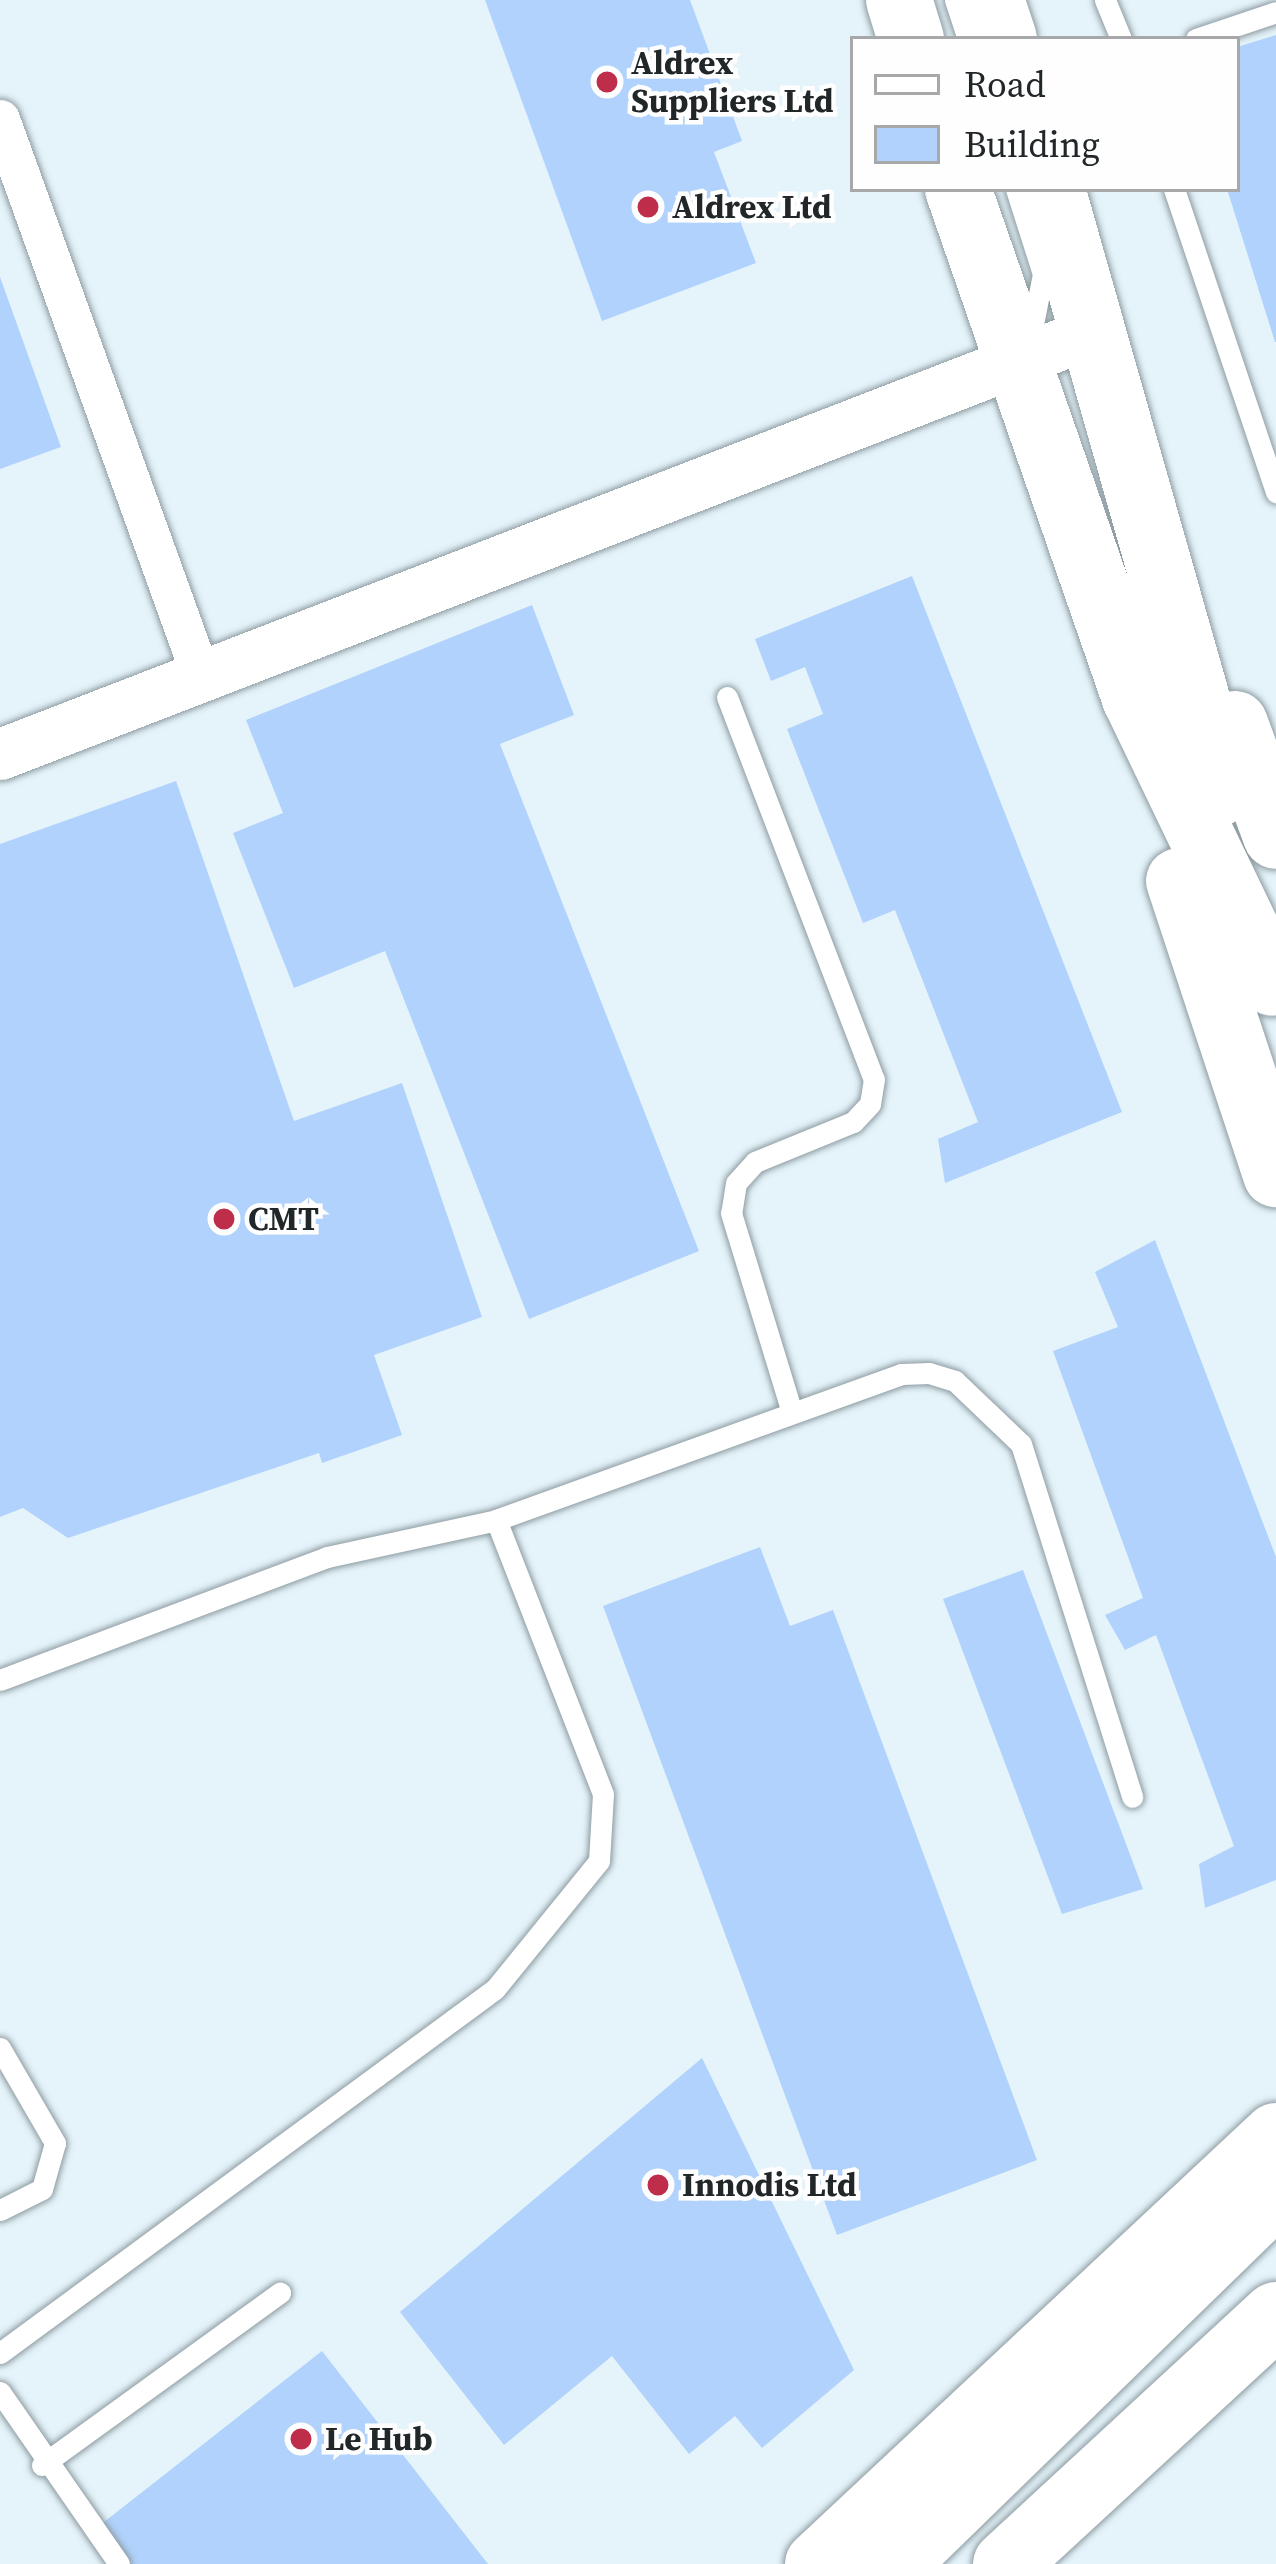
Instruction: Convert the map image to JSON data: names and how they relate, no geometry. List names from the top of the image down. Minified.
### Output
{"places":["Aldrex Suppliers Ltd","Aldrex Ltd","CMT","Innodis Ltd","Le Hub"],"legend":["Road","Building"]}
